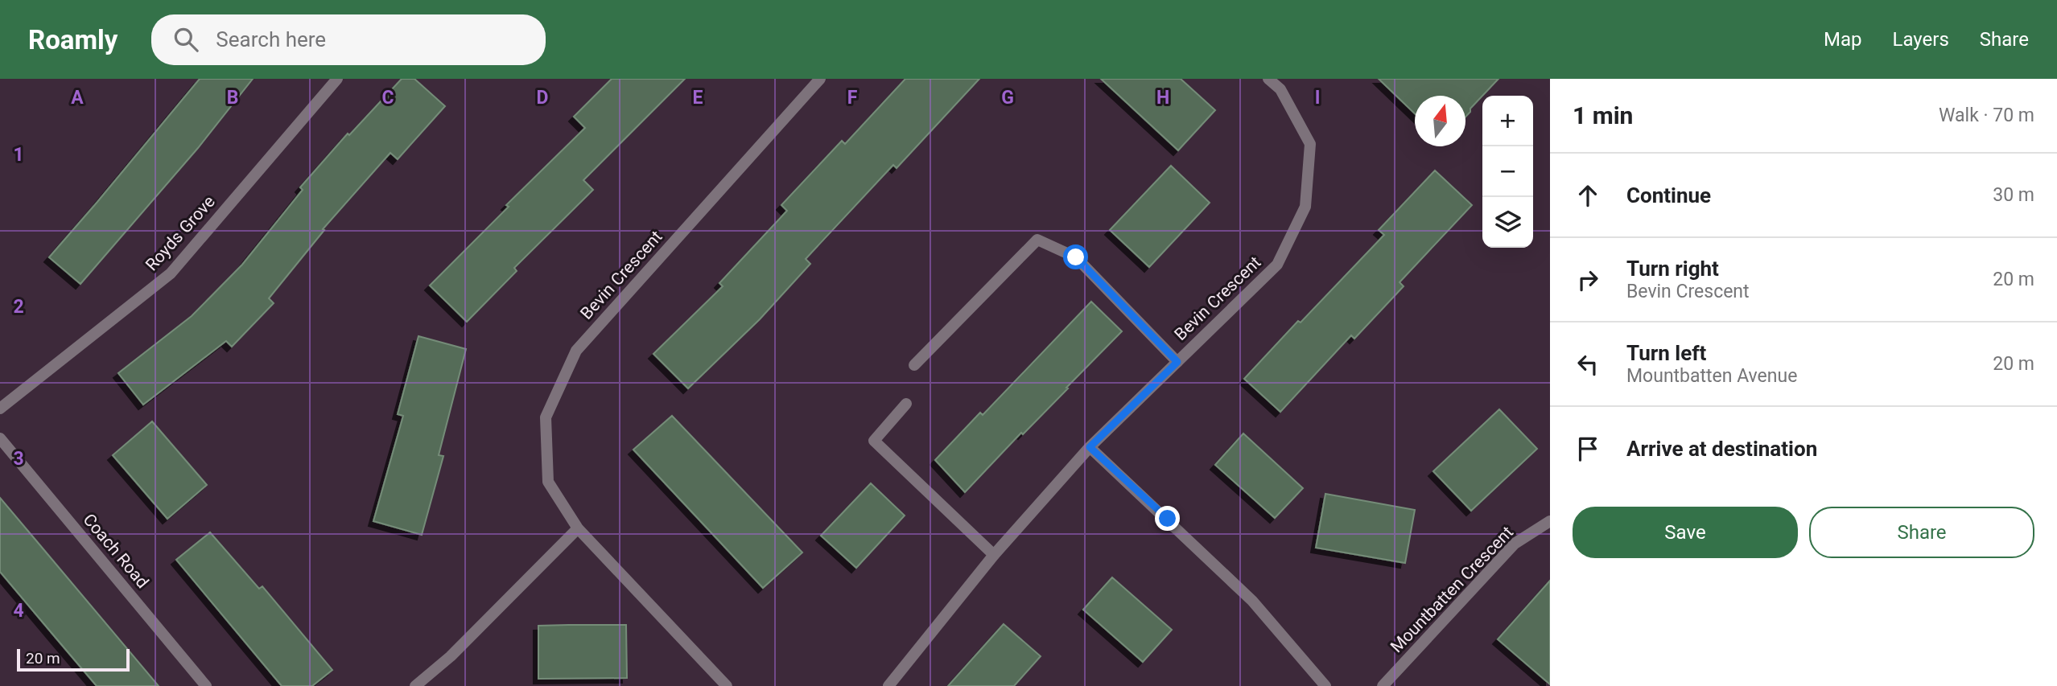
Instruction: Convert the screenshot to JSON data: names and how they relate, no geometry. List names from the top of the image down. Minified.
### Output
{"streets":{"street":["Royds Grove","Bevin Crescent","Coach Road","Mountbatten Crescent"]},"scale_bar":"20 m","north":"top","page":{"header":"Roamly","search":"Search here","nav":["Map","Layers","Share"],"heading":["1 min","Walk · 70 m"],"map_buttons":["+","−"],"list":[["Continue","30 m"],["Turn right","Bevin Crescent","20 m"],["Turn left","Mountbatten Avenue","20 m"],"Arrive at destination"],"buttons":["Save","Share"],"scale":"20 m"},"grid":{"columns":["A","B","C","D","E","F","G","H","I"],"rows":["1","2","3","4"]}}
